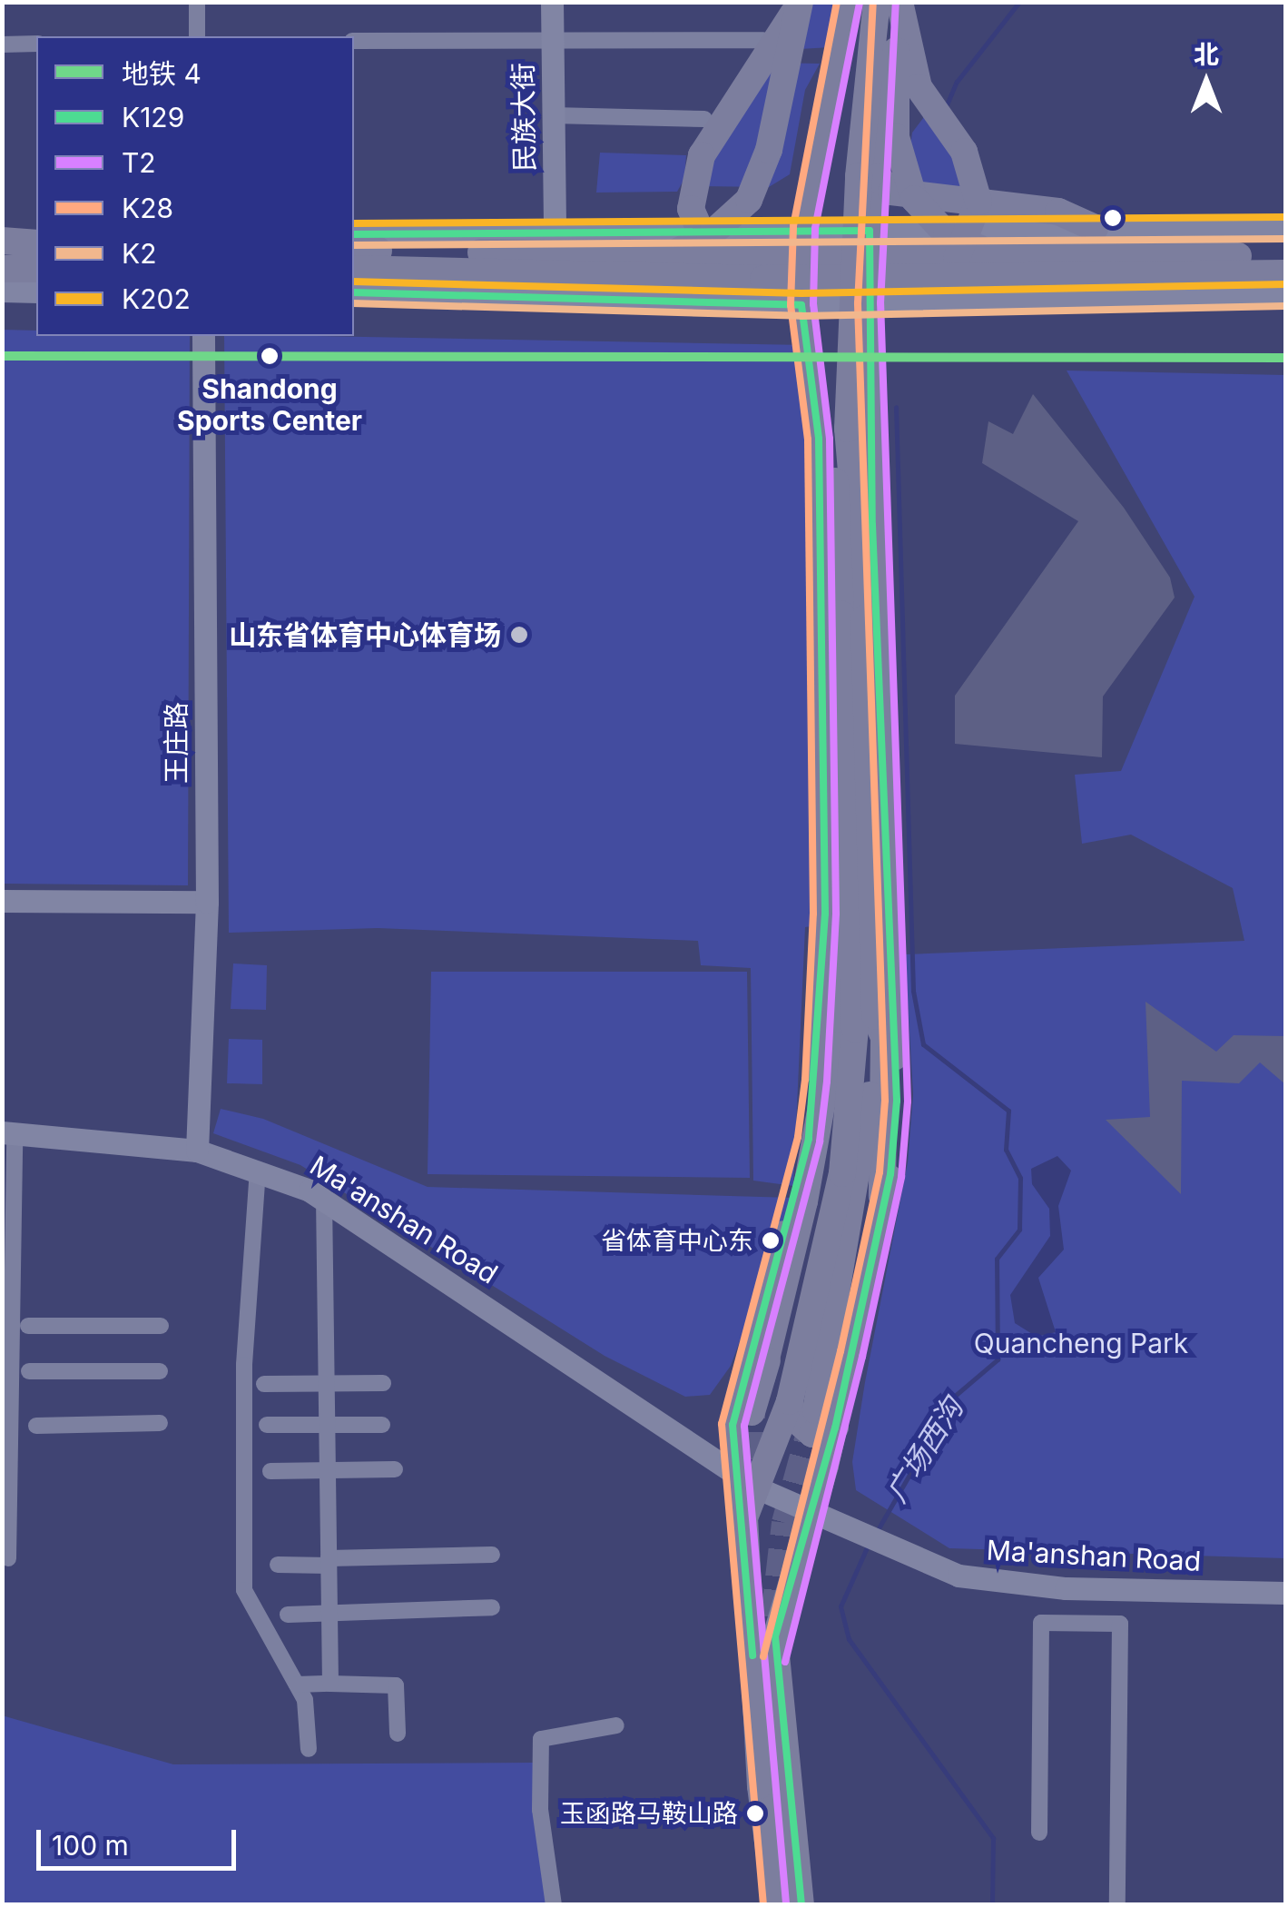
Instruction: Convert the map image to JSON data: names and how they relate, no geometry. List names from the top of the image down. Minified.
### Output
{"streets":{"main road":["民族大街","王庄路","Ma'anshan Road"]},"crossings":[["王庄路","Ma'anshan Road"]],"water":["广场西沟"],"parks":["Quancheng Park"],"places":["Shandong Sports Center","山东省体育中心体育场","省体育中心东","玉函路马鞍山路"],"lines":["transit line K28","transit line T2","transit line K202","transit line K129","transit line K2","metro line 4"],"legend":["地铁 4","K129","T2","K28","K2","K202"],"scale_bar":"100 m","north":"top"}
